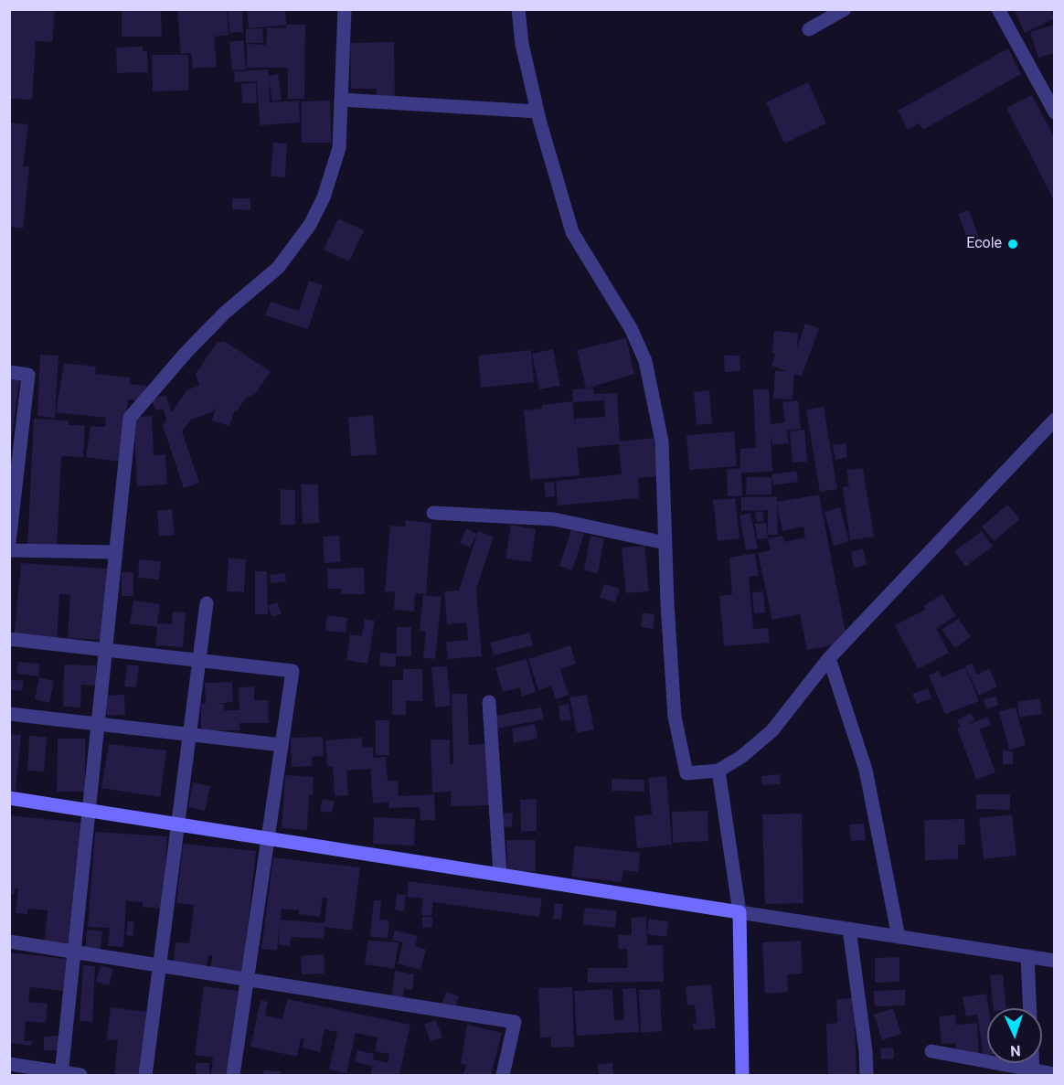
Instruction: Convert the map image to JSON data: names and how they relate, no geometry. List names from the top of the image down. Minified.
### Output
{"places":["Ecole"],"north":"bottom"}
